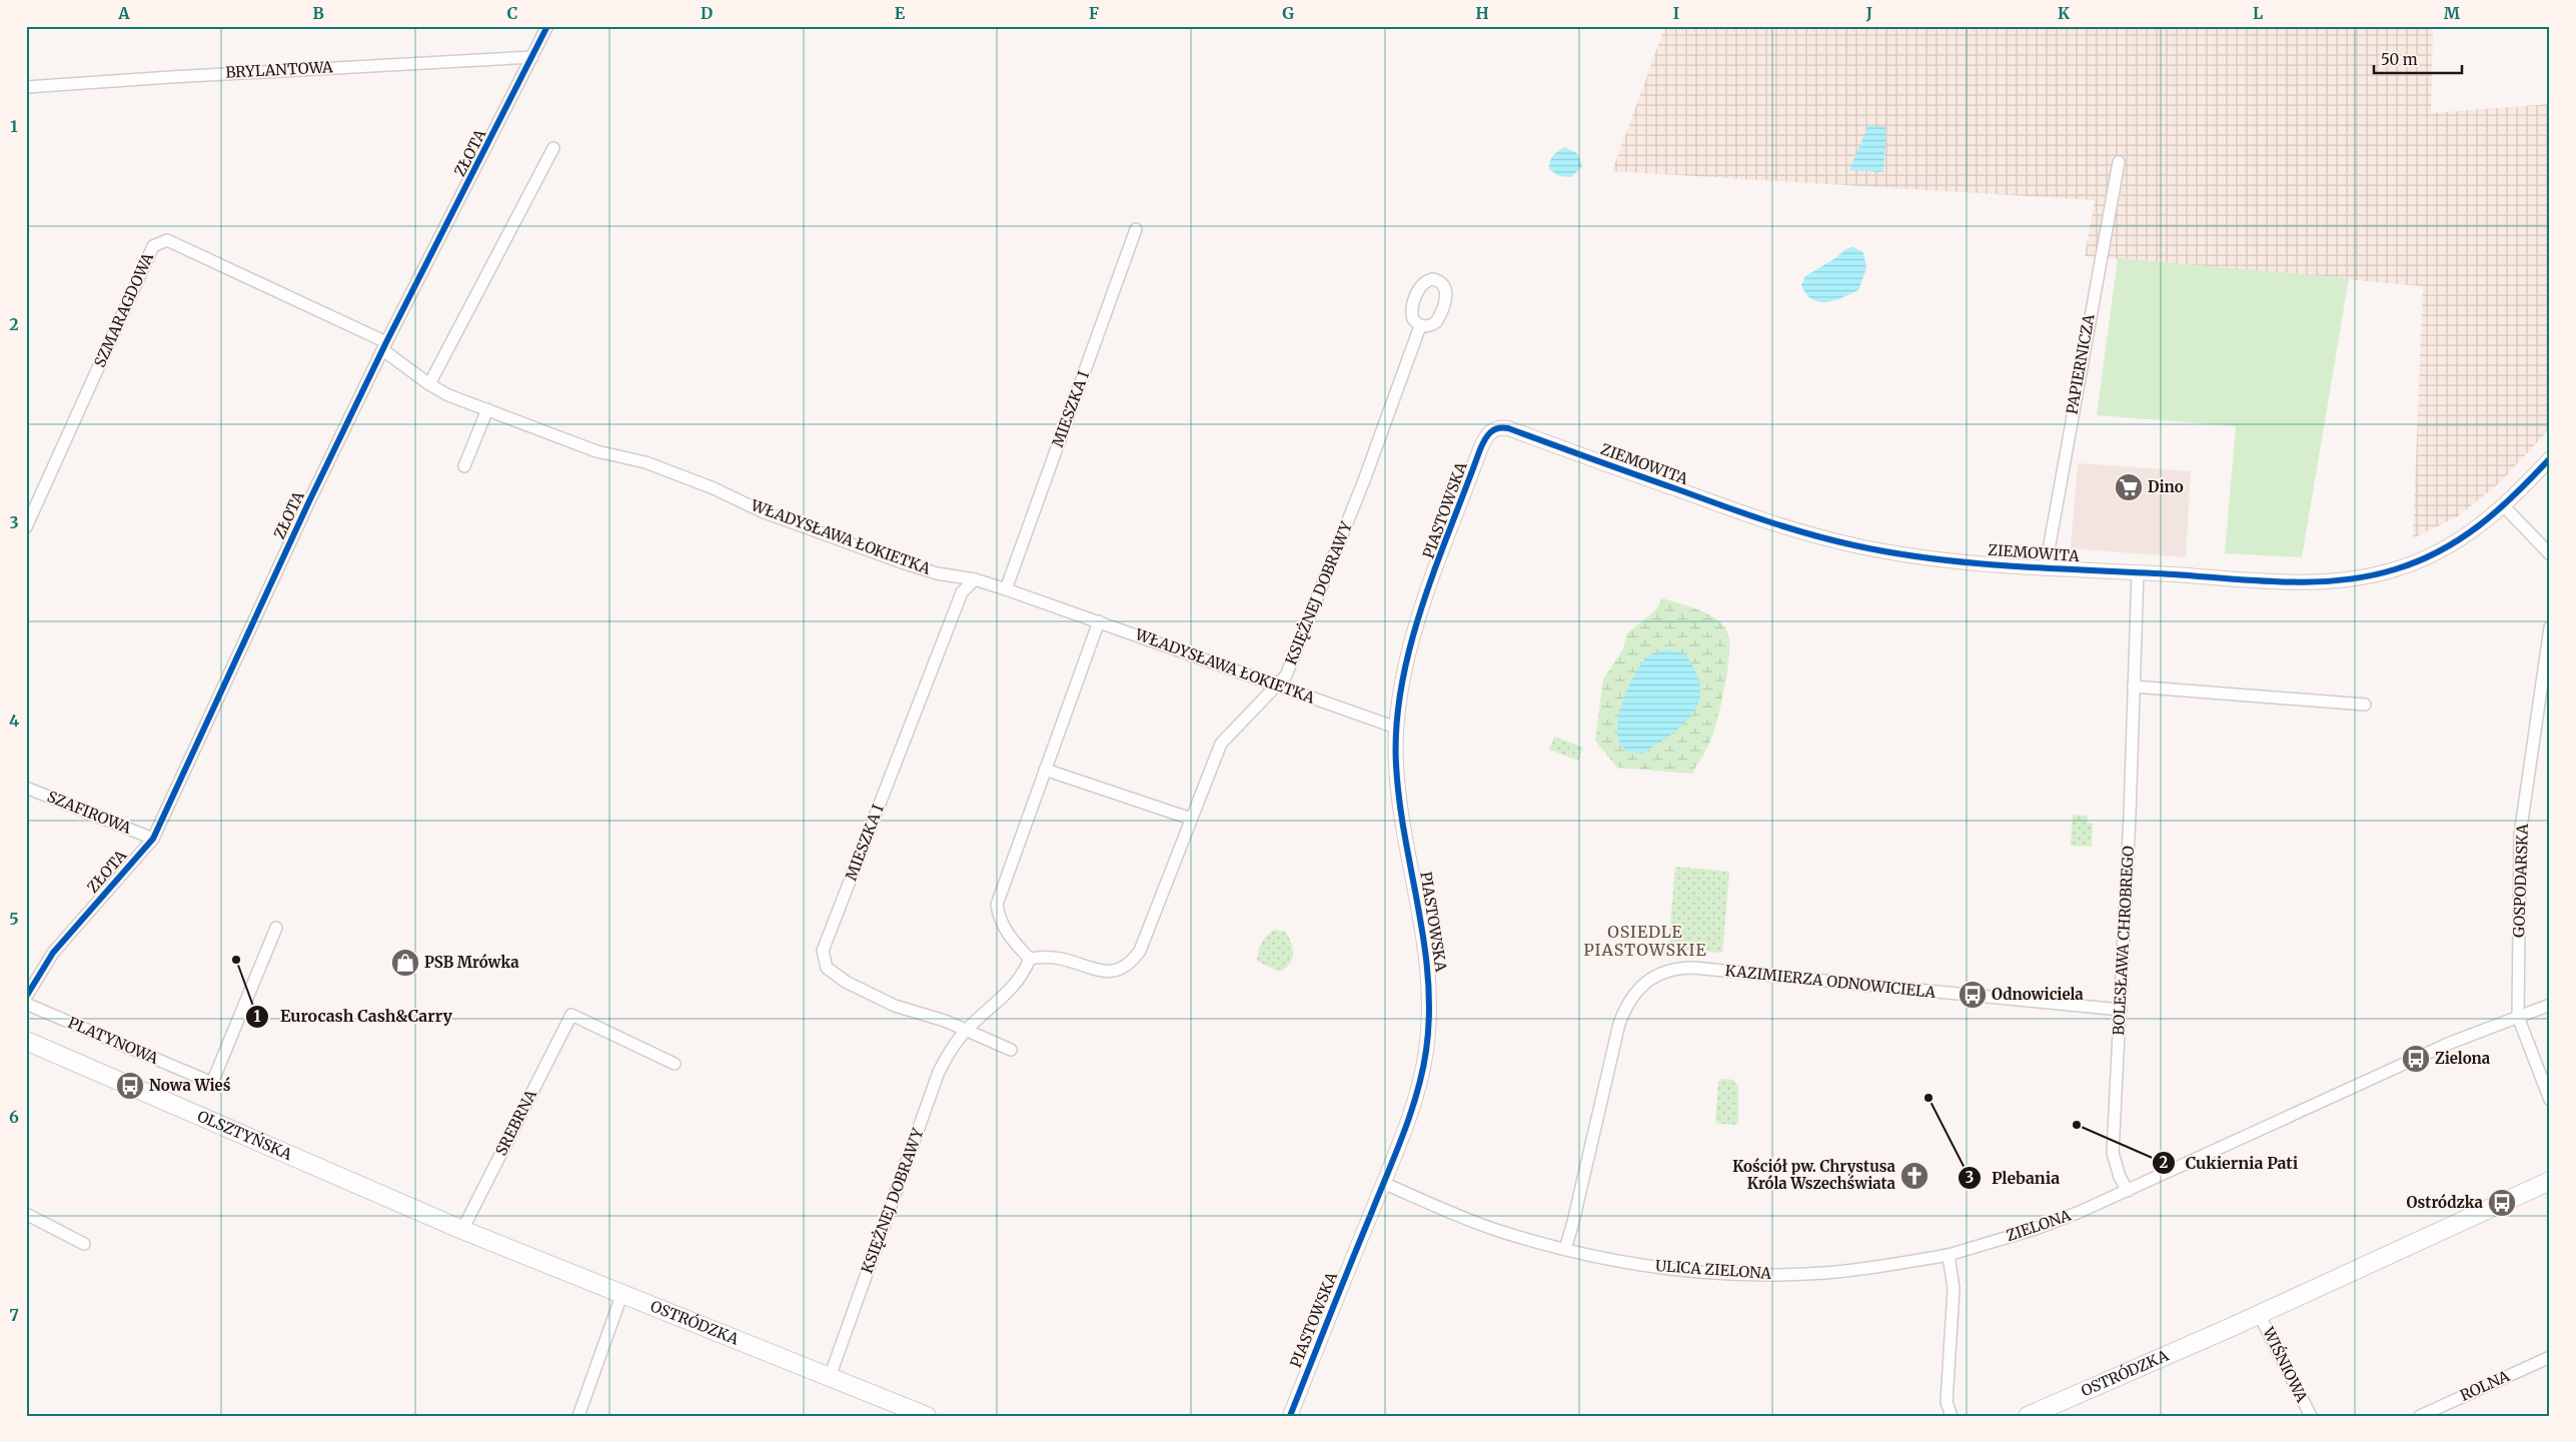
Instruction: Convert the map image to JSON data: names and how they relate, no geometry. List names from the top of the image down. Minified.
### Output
{"streets":{"main road":["OLSZTYŃSKA","OSTRÓDZKA"],"street":["BRYLANTOWA","ZŁOTA","SZMARAGDOWA","PAPIERNICZA","MIESZKA I","ZIEMOWITA","PIASTOWSKA","WŁADYSŁAWA ŁOKIETKA","KSIĘŻNEJ DOBRAWY","SZAFIROWA","GOSPODARSKA","BOLESŁAWA CHROBREGO","KAZIMIERZA ODNOWICIELA","PLATYNOWA","SREBRNA","ZIELONA","ULICA ZIELONA","WIŚNIOWA","ROLNA"]},"crossings":[["BRYLANTOWA","ZŁOTA"],["ZŁOTA","SZMARAGDOWA"],["ZŁOTA","WŁADYSŁAWA ŁOKIETKA"],["ZŁOTA","SZAFIROWA"],["SZMARAGDOWA","WŁADYSŁAWA ŁOKIETKA"],["PAPIERNICZA","ZIEMOWITA"],["MIESZKA I","WŁADYSŁAWA ŁOKIETKA"],["MIESZKA I","KSIĘŻNEJ DOBRAWY"],["ZIEMOWITA","PIASTOWSKA"],["ZIEMOWITA","BOLESŁAWA CHROBREGO"],["PIASTOWSKA","WŁADYSŁAWA ŁOKIETKA"],["PIASTOWSKA","ULICA ZIELONA"],["WŁADYSŁAWA ŁOKIETKA","KSIĘŻNEJ DOBRAWY"],["KSIĘŻNEJ DOBRAWY","OSTRÓDZKA"],["GOSPODARSKA","ZIELONA"],["BOLESŁAWA CHROBREGO","KAZIMIERZA ODNOWICIELA"],["BOLESŁAWA CHROBREGO","ZIELONA"],["KAZIMIERZA ODNOWICIELA","ULICA ZIELONA"],["SREBRNA","OLSZTYŃSKA"],["SREBRNA","OSTRÓDZKA"],["OLSZTYŃSKA","OSTRÓDZKA"],["ZIELONA","ULICA ZIELONA"],["OSTRÓDZKA","WIŚNIOWA"]],"districts":["OSIEDLE PIASTOWSKIE"],"places":{"supermarket":["Dino"],"other":["Eurocash Cash&Carry","Plebania","Cukiernia Pati"],"shop":["PSB Mrówka"],"bus stop":["Odnowiciela","Zielona","Nowa Wieś","Ostródzka"],"church":["Kościół pw. Chrystusa Króla Wszechświata"]},"scale_bar":"50 m","grid":{"columns":["A","B","C","D","E","F","G","H","I","J","K","L","M"],"rows":["1","2","3","4","5","6","7"]}}
